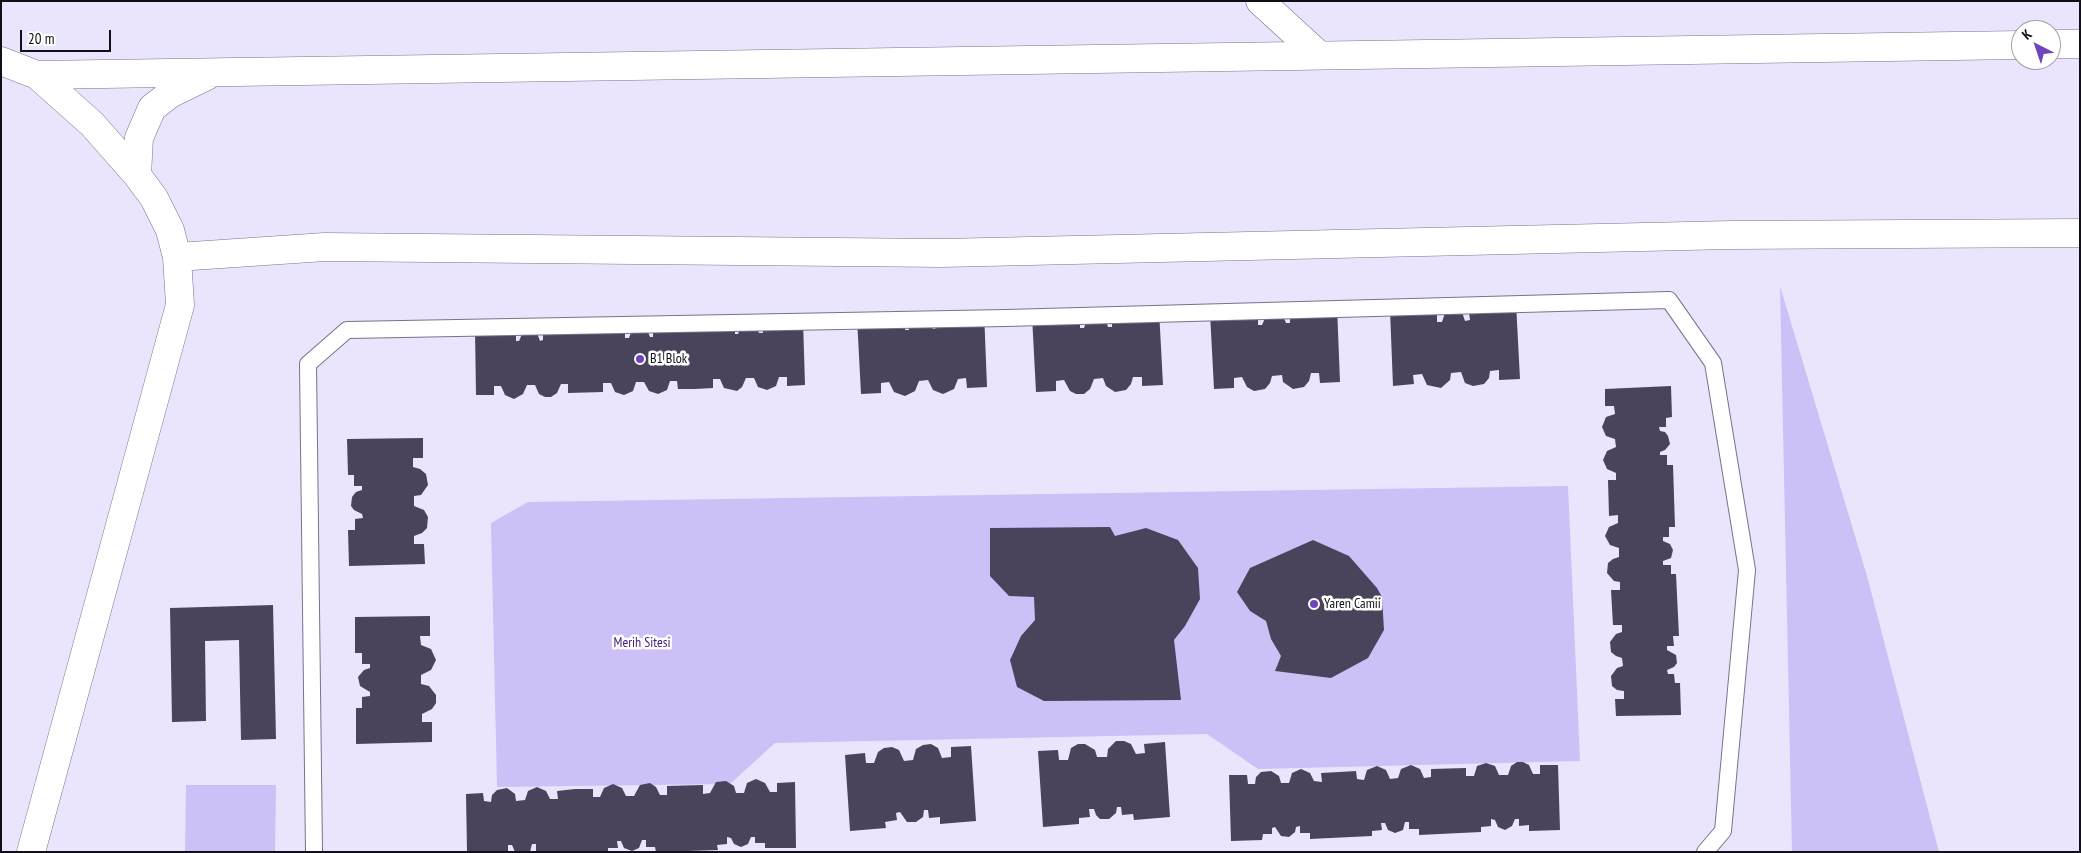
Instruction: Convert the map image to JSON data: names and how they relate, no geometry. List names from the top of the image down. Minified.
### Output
{"parks":["Merih Sitesi"],"places":["B1 Blok","Yaren Camii"],"scale_bar":"20 m","north":"top left"}
